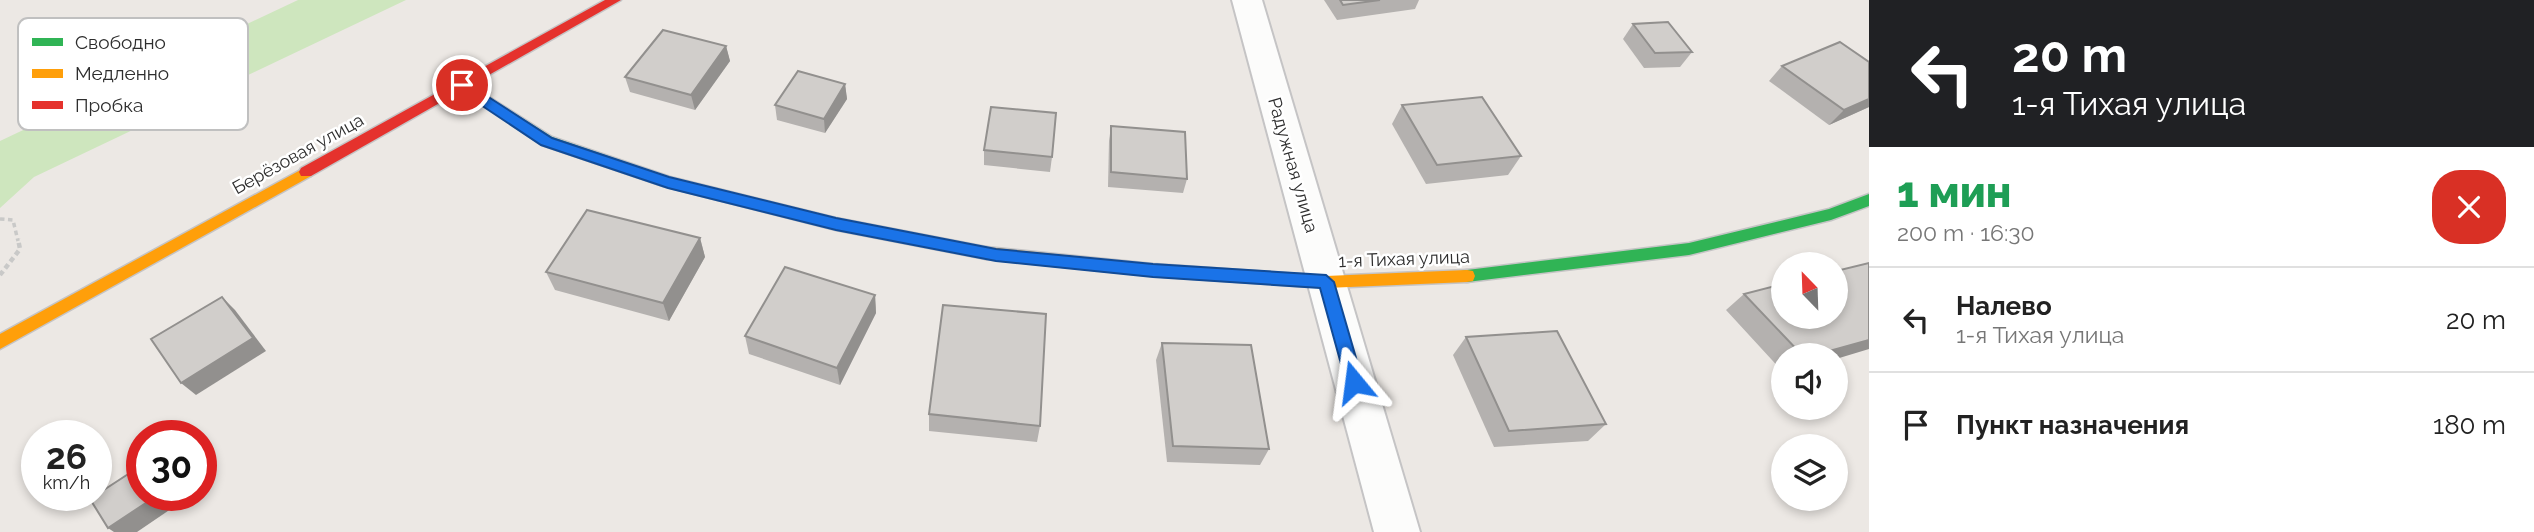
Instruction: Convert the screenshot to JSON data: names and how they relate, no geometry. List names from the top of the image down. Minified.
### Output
{"streets":{"street":["Берёзовая улица","Радужная улица","1-я Тихая улица"]},"crossings":[["Берёзовая улица","1-я Тихая улица"],["Радужная улица","1-я Тихая улица"]],"legend":["Свободно","Медленно","Пробка"],"north":"top left","page":{"turn":["20 m","1-я Тихая улица"],"heading":["1 мин","200 m · 16:30"],"list":[{"name":"Налево","note":"1-я Тихая улица","value":"20 m"},{"name":"Пункт назначения","value":"180 m"}],"speed":"26 km/h","limit":"30"}}
